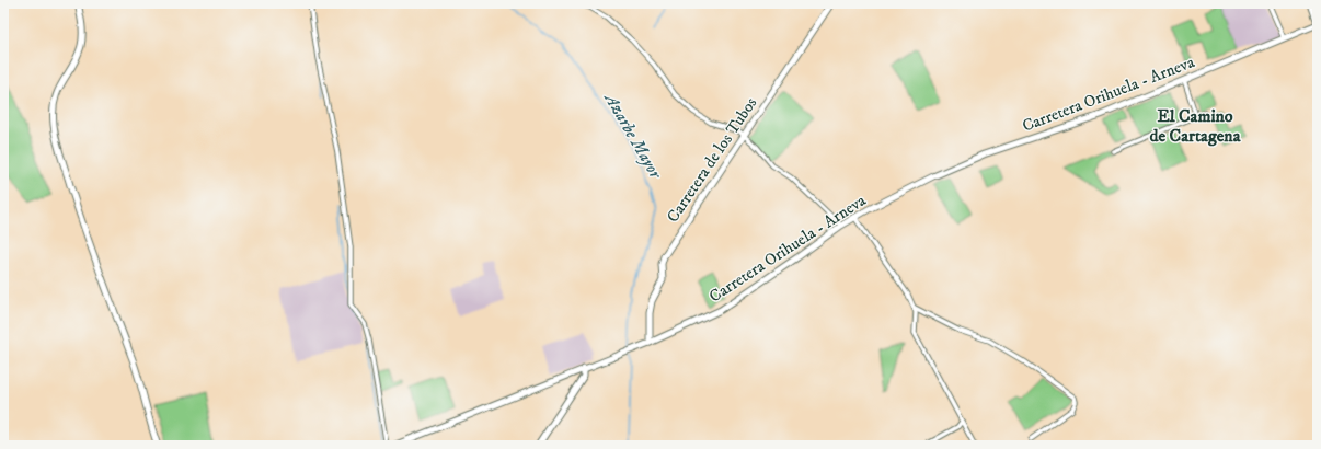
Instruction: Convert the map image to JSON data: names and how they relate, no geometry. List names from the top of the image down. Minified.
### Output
{"streets":{"main road":["Carretera Orihuela - Arneva","Carretera de los Tubos"]},"crossings":[["Carretera Orihuela - Arneva","Carretera de los Tubos"]],"districts":["El Camino de Cartagena"],"water":["Azarbe Mayor"]}
